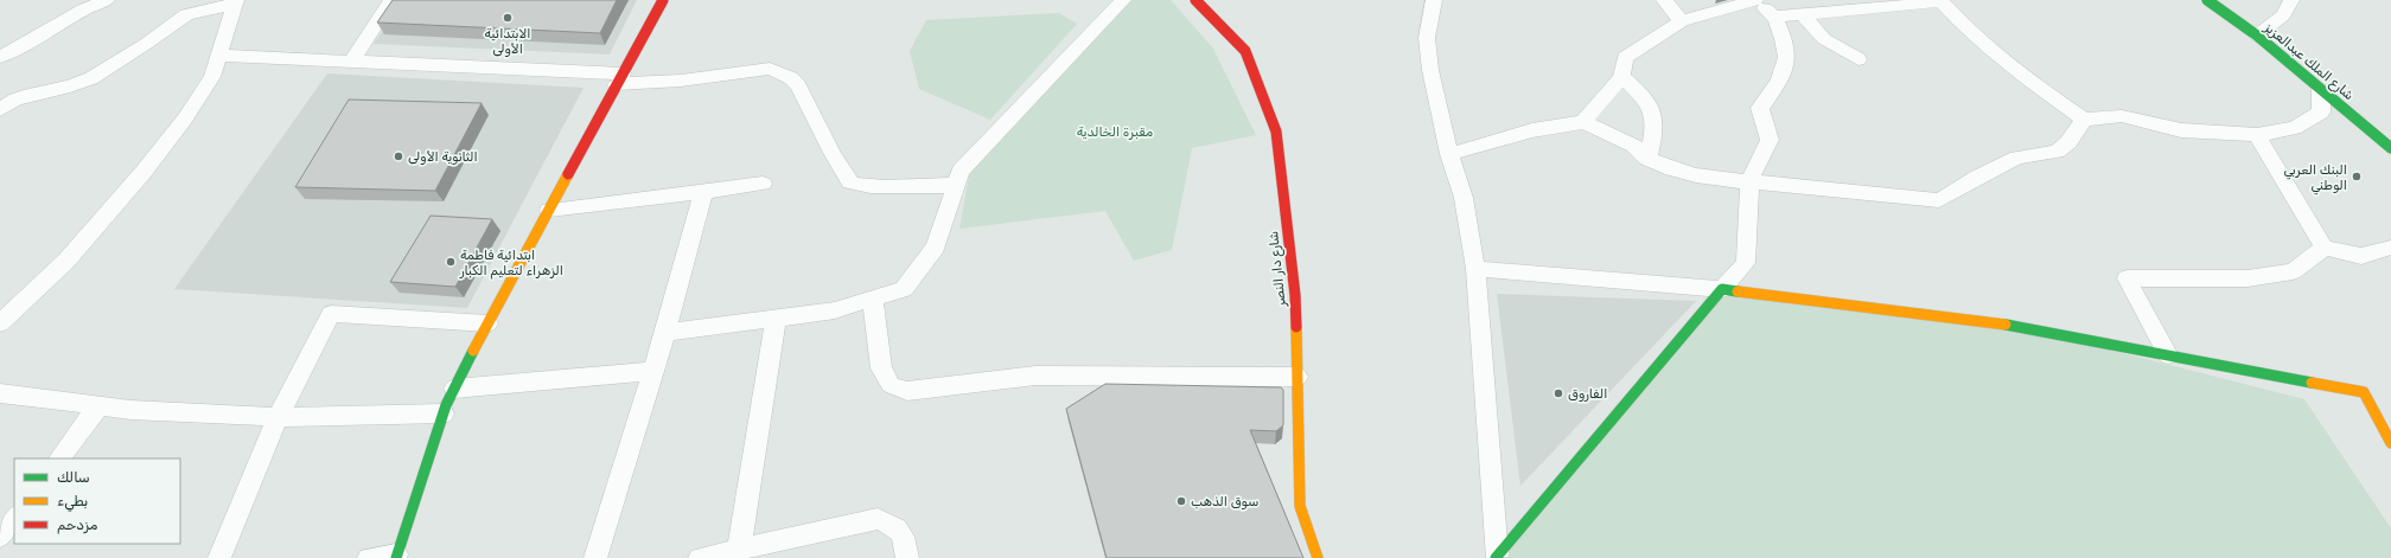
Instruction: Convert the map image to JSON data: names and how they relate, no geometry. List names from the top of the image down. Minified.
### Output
{"streets":{"street":["شارع الملك عبدالعزيز","شارع دار النصر"]},"parks":["مقبرة الخالدية"],"places":["الابتدائية الأولى","الثانوية الأولى","البنك العربي الوطني","ابتدائية فاطمة الزهراء لتعليم الكبار","الفاروق","سوق الذهب"],"legend":["سالك","بطيء","مزدحم"]}
